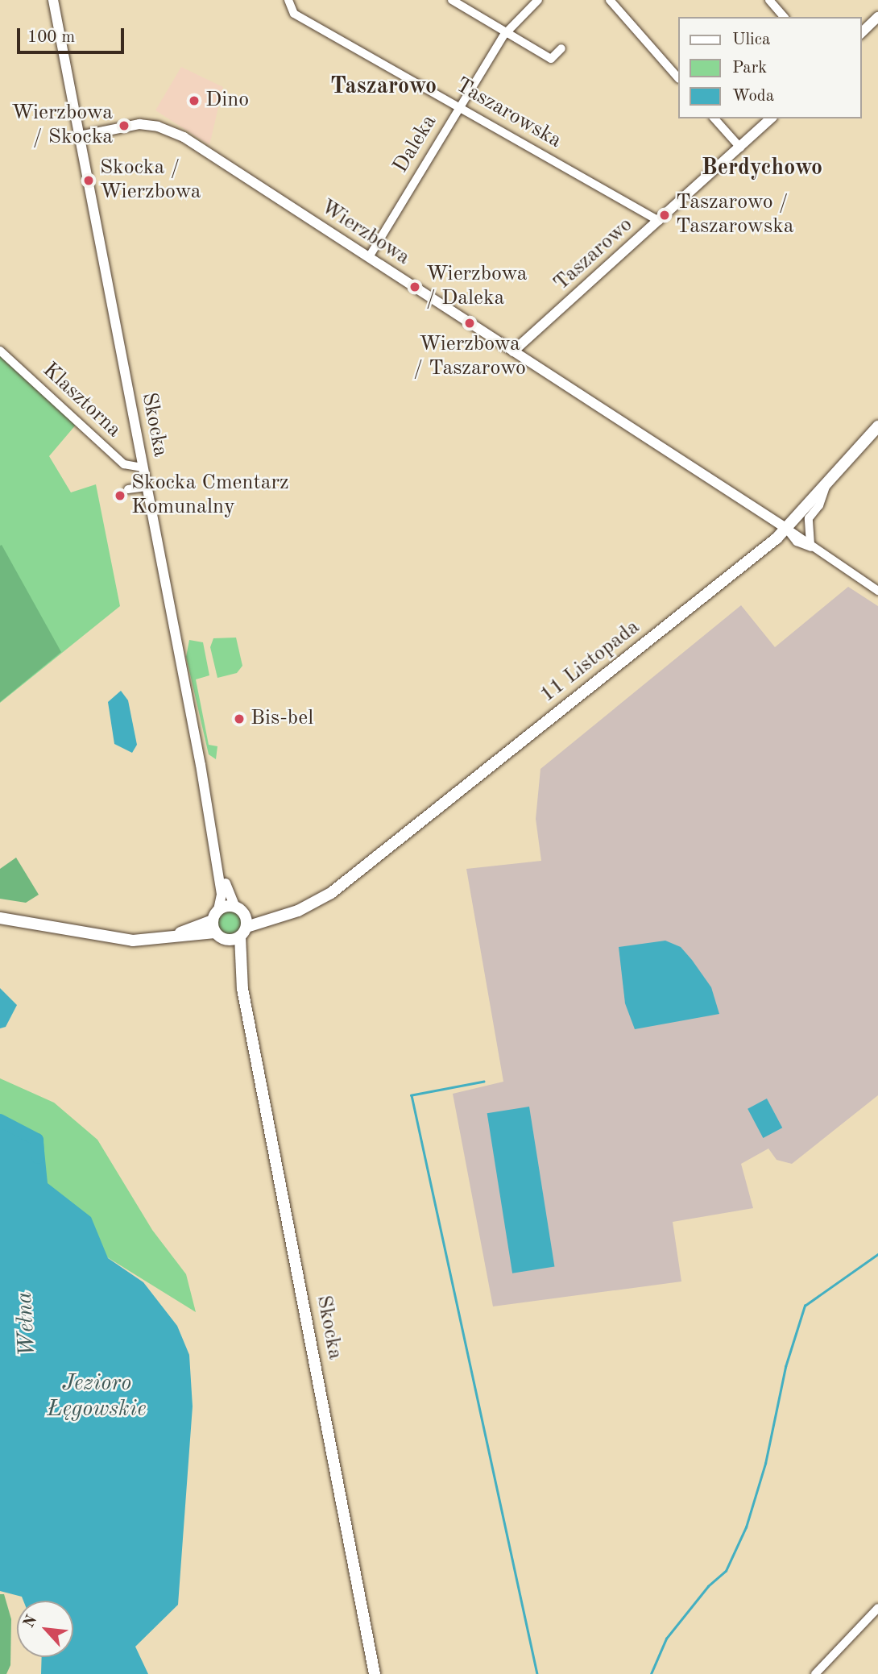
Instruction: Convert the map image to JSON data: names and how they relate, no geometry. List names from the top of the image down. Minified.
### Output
{"streets":{"main road":["Skocka","11 Listopada"],"street":["Taszarowska","Daleka","Wierzbowa","Taszarowo","Klasztorna"]},"crossings":[["Taszarowska","Daleka"],["Taszarowska","Taszarowo"],["Daleka","Wierzbowa"],["Wierzbowa","Taszarowo"],["Wierzbowa","Skocka"],["Wierzbowa","11 Listopada"],["Klasztorna","Skocka"],["Skocka","11 Listopada"]],"districts":["Taszarowo","Berdychowo"],"water":["Wełna","Jezioro Łęgowskie"],"places":["Dino","Wierzbowa / Skocka","Skocka / Wierzbowa","Taszarowo / Taszarowska","Wierzbowa / Daleka","Wierzbowa / Taszarowo","Skocka Cmentarz Komunalny","Bis-bel"],"legend":["Ulica","Park","Woda"],"scale_bar":"100 m","north":"top left"}
